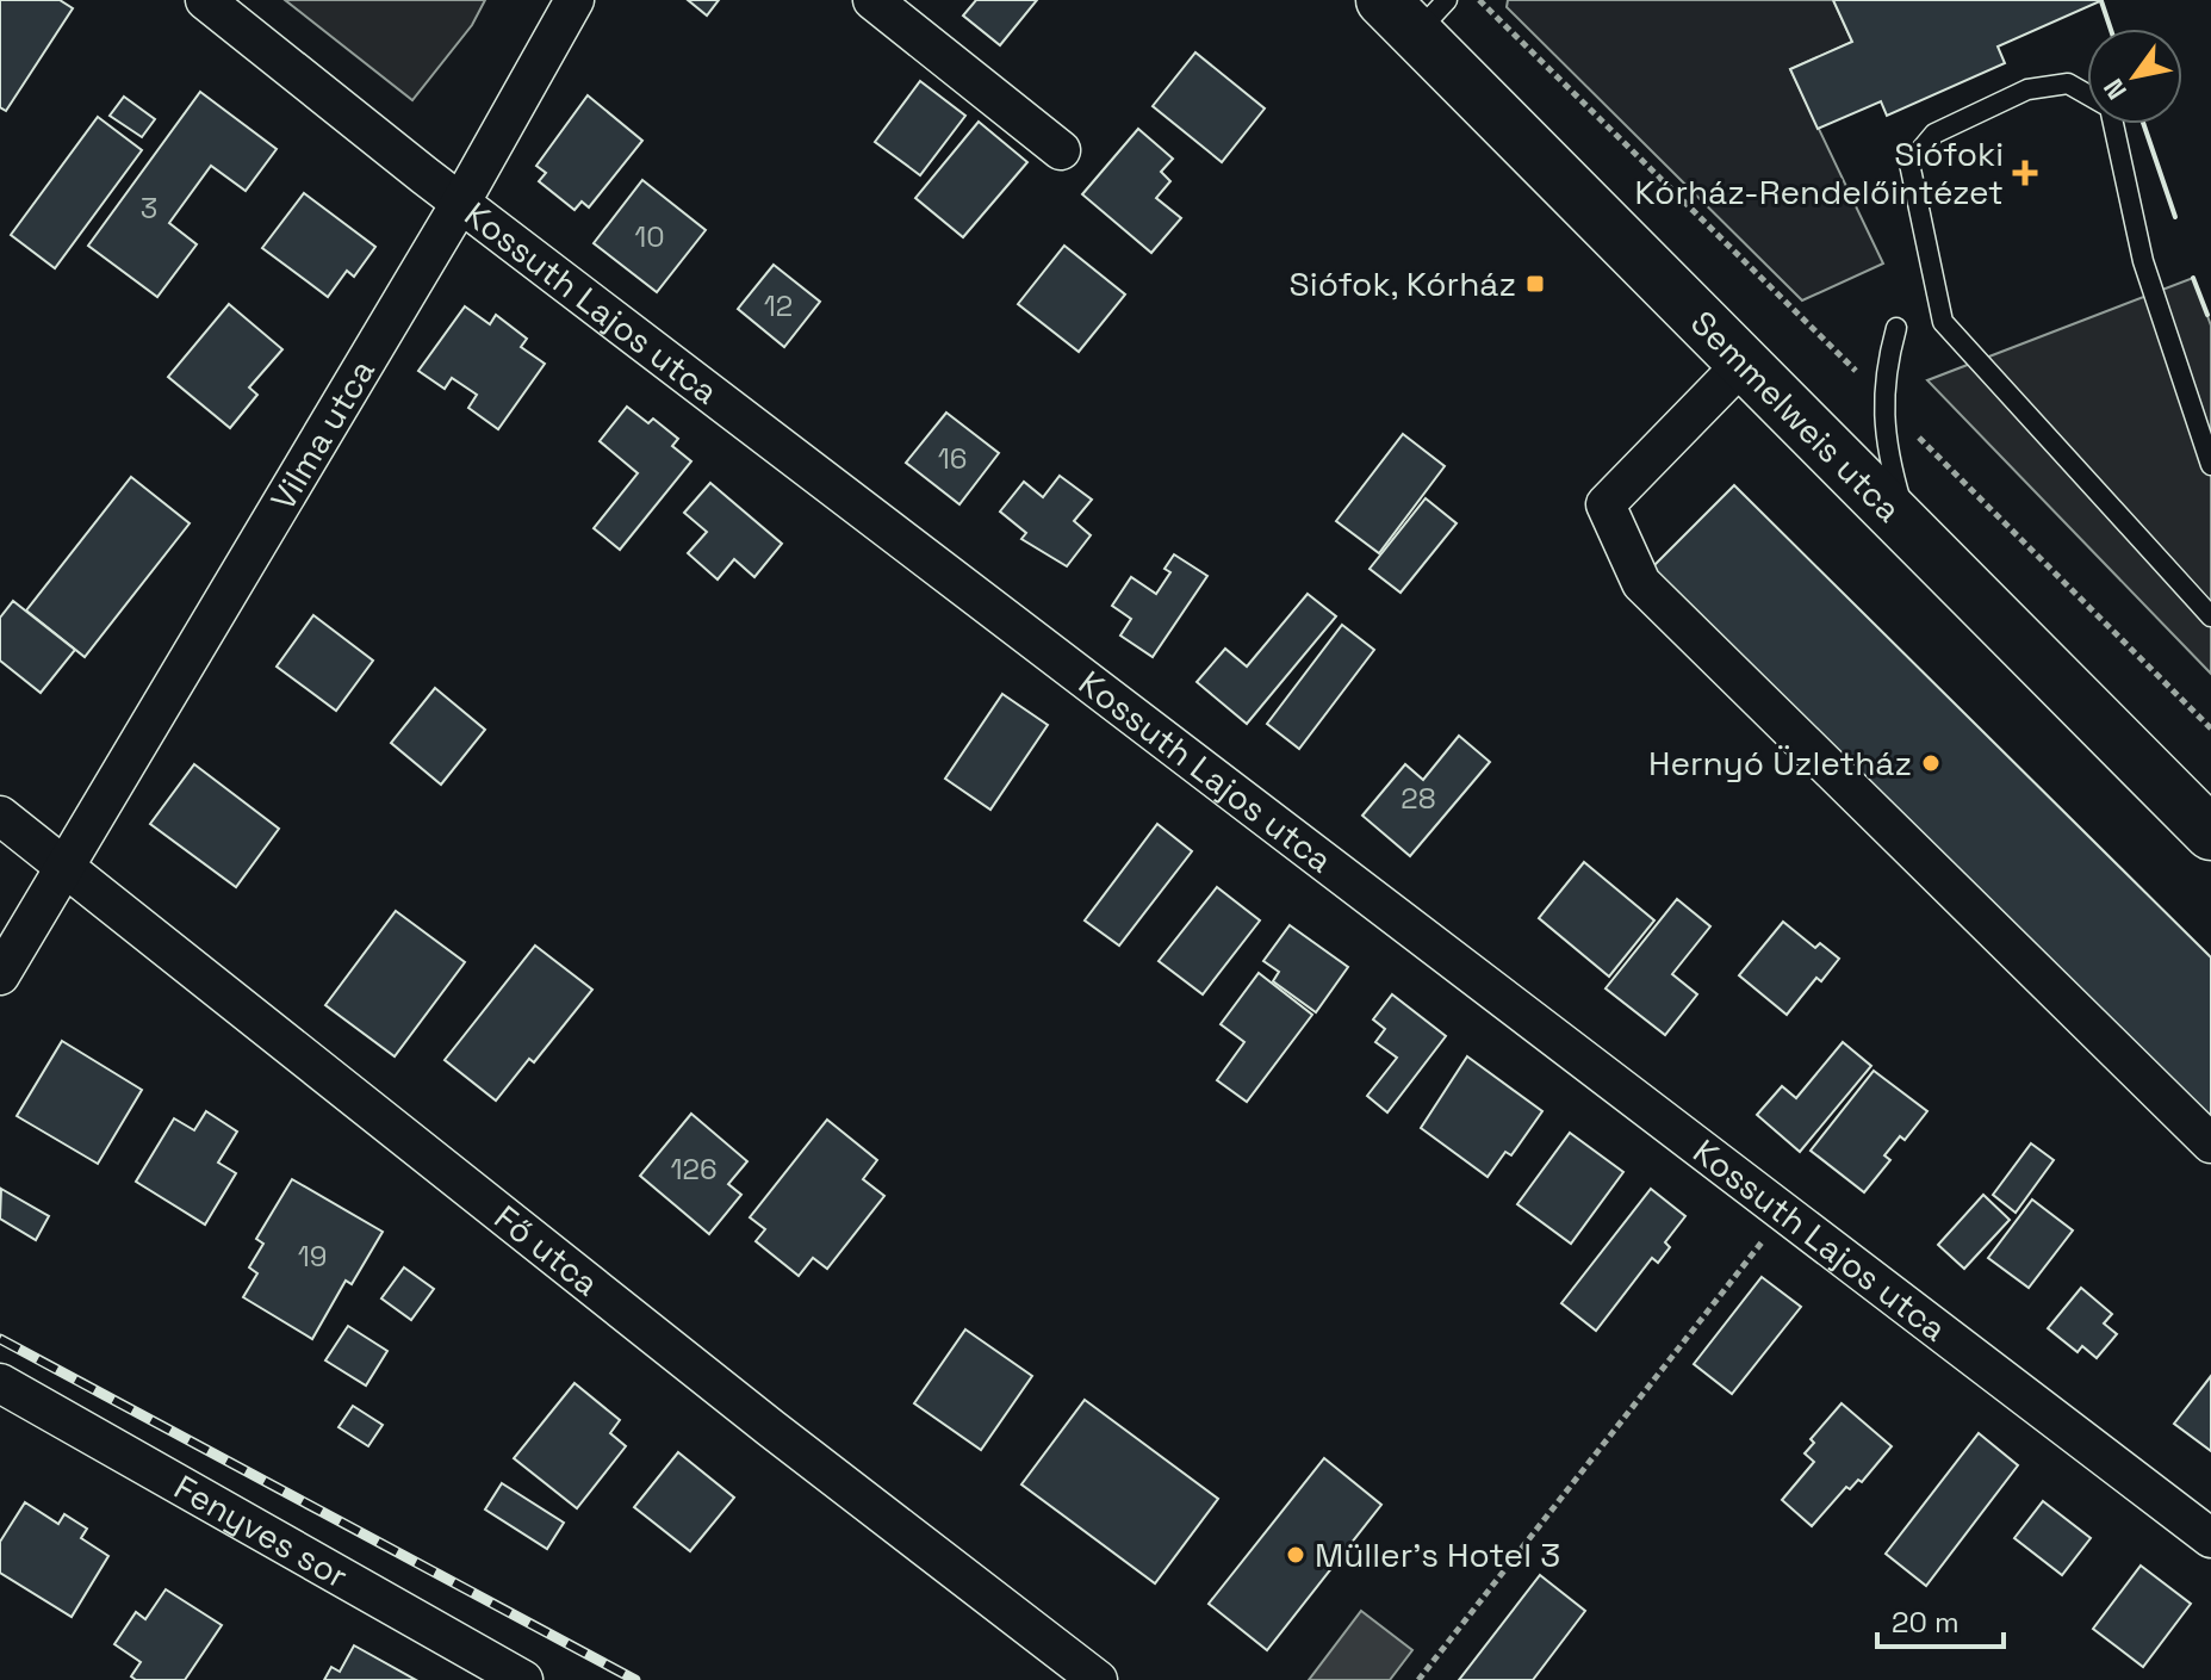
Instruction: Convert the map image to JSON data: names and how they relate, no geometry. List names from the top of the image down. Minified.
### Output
{"streets":{"main road":["Semmelweis utca"],"street":["Kossuth Lajos utca","Vilma utca","Fő utca","Fenyves sor"]},"crossings":[["Kossuth Lajos utca","Vilma utca"],["Vilma utca","Fő utca"]],"places":{"health":["Siófoki Kórház-Rendelőintézet"],"transit":["Siófok, Kórház"],"other":["Hernyó Üzletház","Müller's Hotel 3"]},"house_numbers":["3","10","12","16","28","126","19"],"scale_bar":"20 m","north":"bottom left"}
